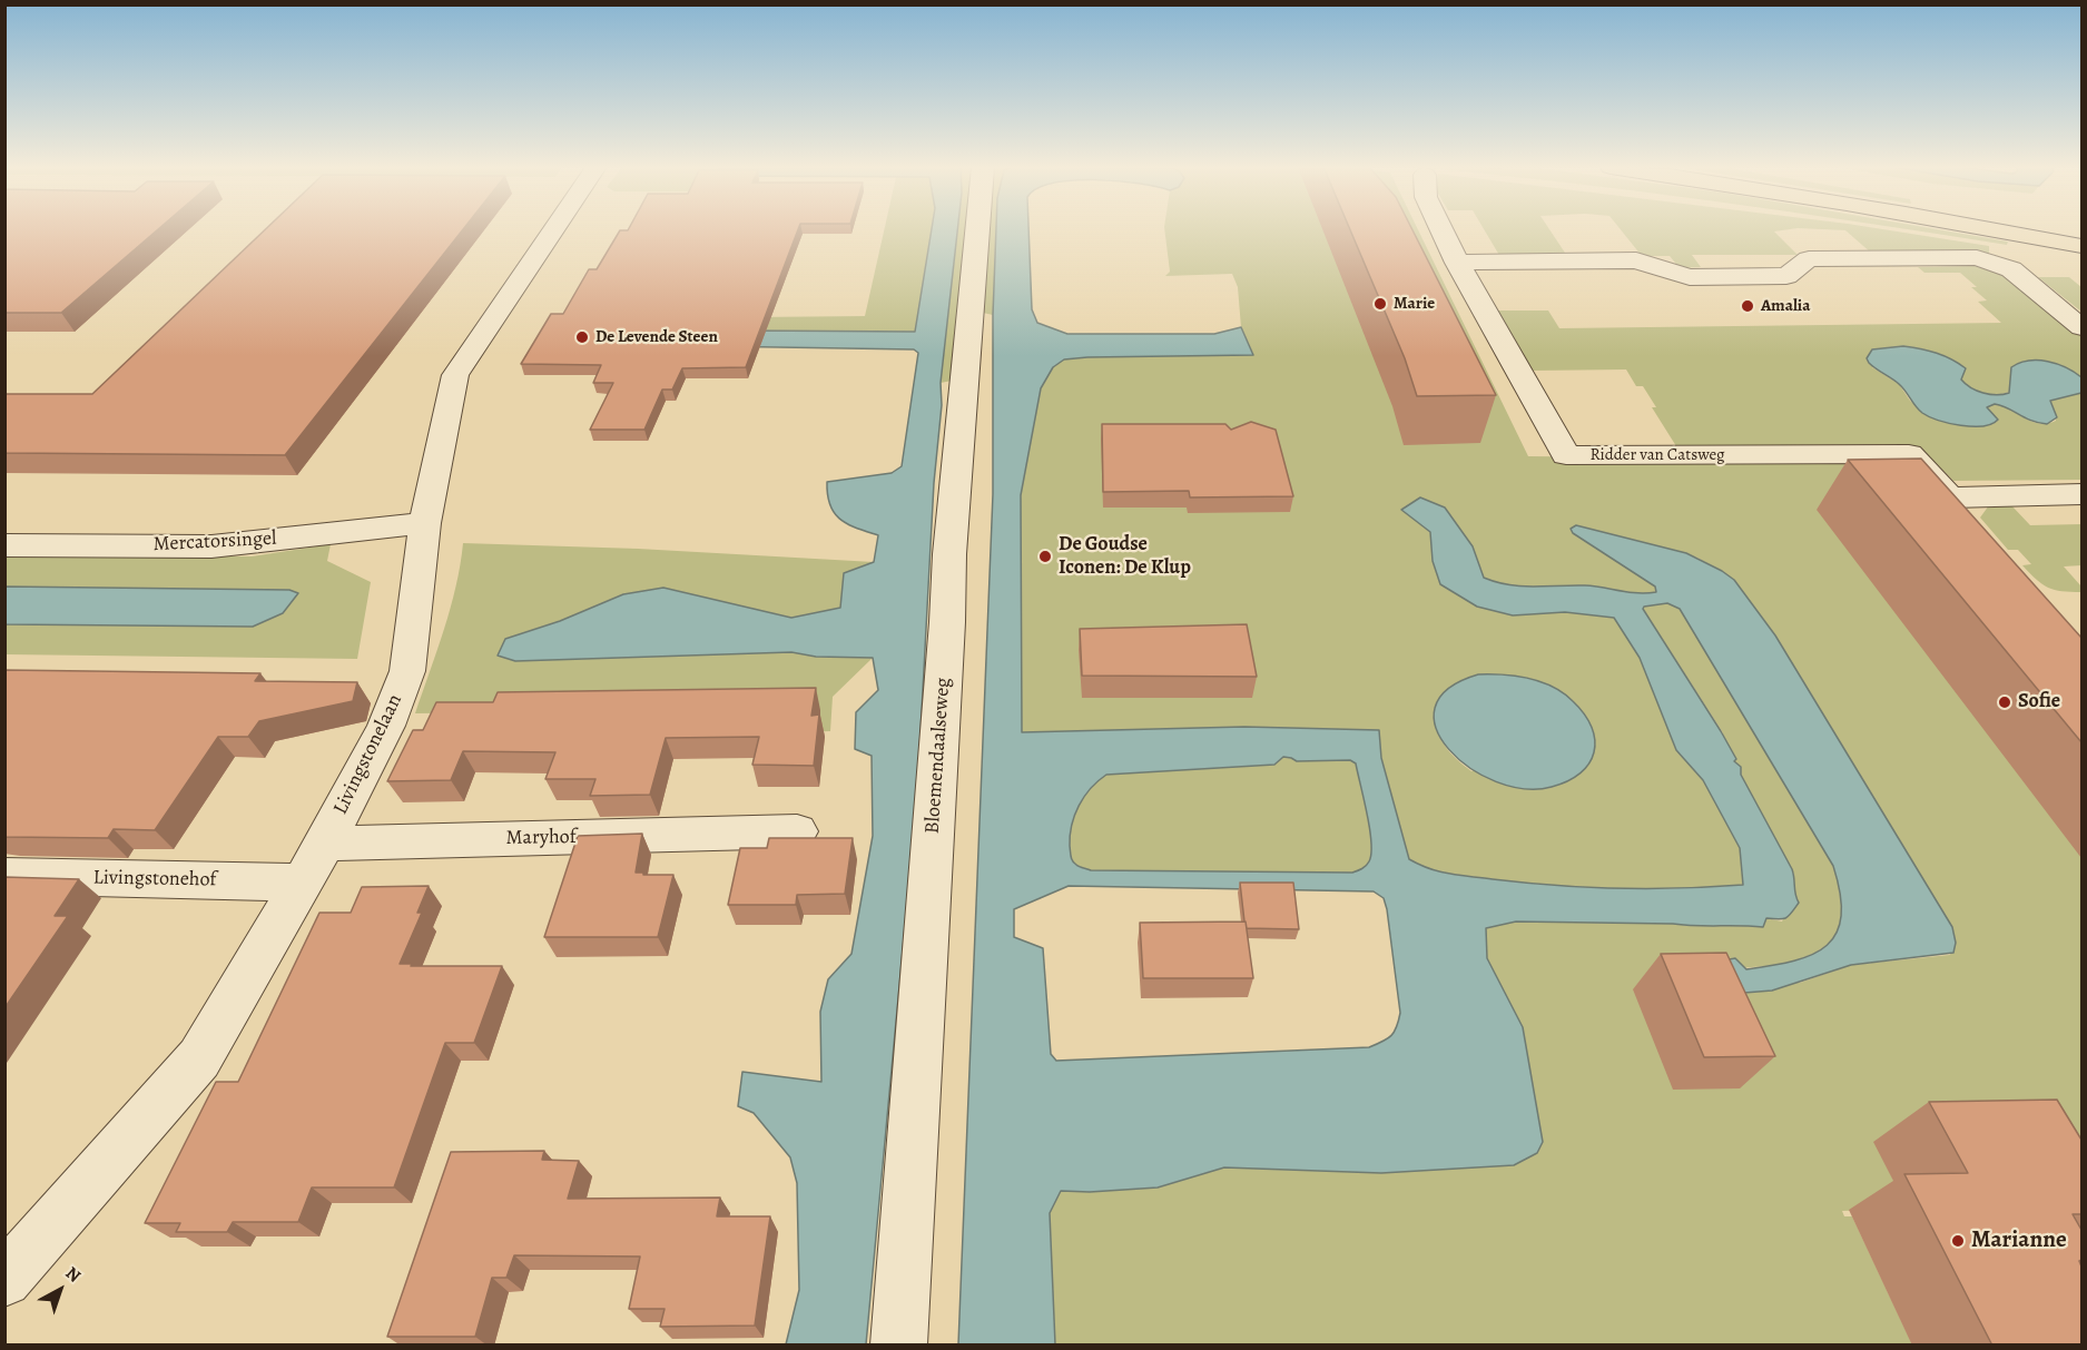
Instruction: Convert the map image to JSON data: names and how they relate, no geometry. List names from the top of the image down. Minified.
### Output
{"streets":{"street":["Ridder van Catsweg","Mercatorsingel","Livingstonelaan","Bloemendaalseweg","Maryhof","Livingstonehof"]},"crossings":[["Mercatorsingel","Livingstonelaan"],["Livingstonelaan","Maryhof"],["Livingstonelaan","Livingstonehof"]],"places":["Marie","Amalia","De Levende Steen","De Goudse Iconen: De Klup","Sofie","Marianne"],"north":"top right"}
